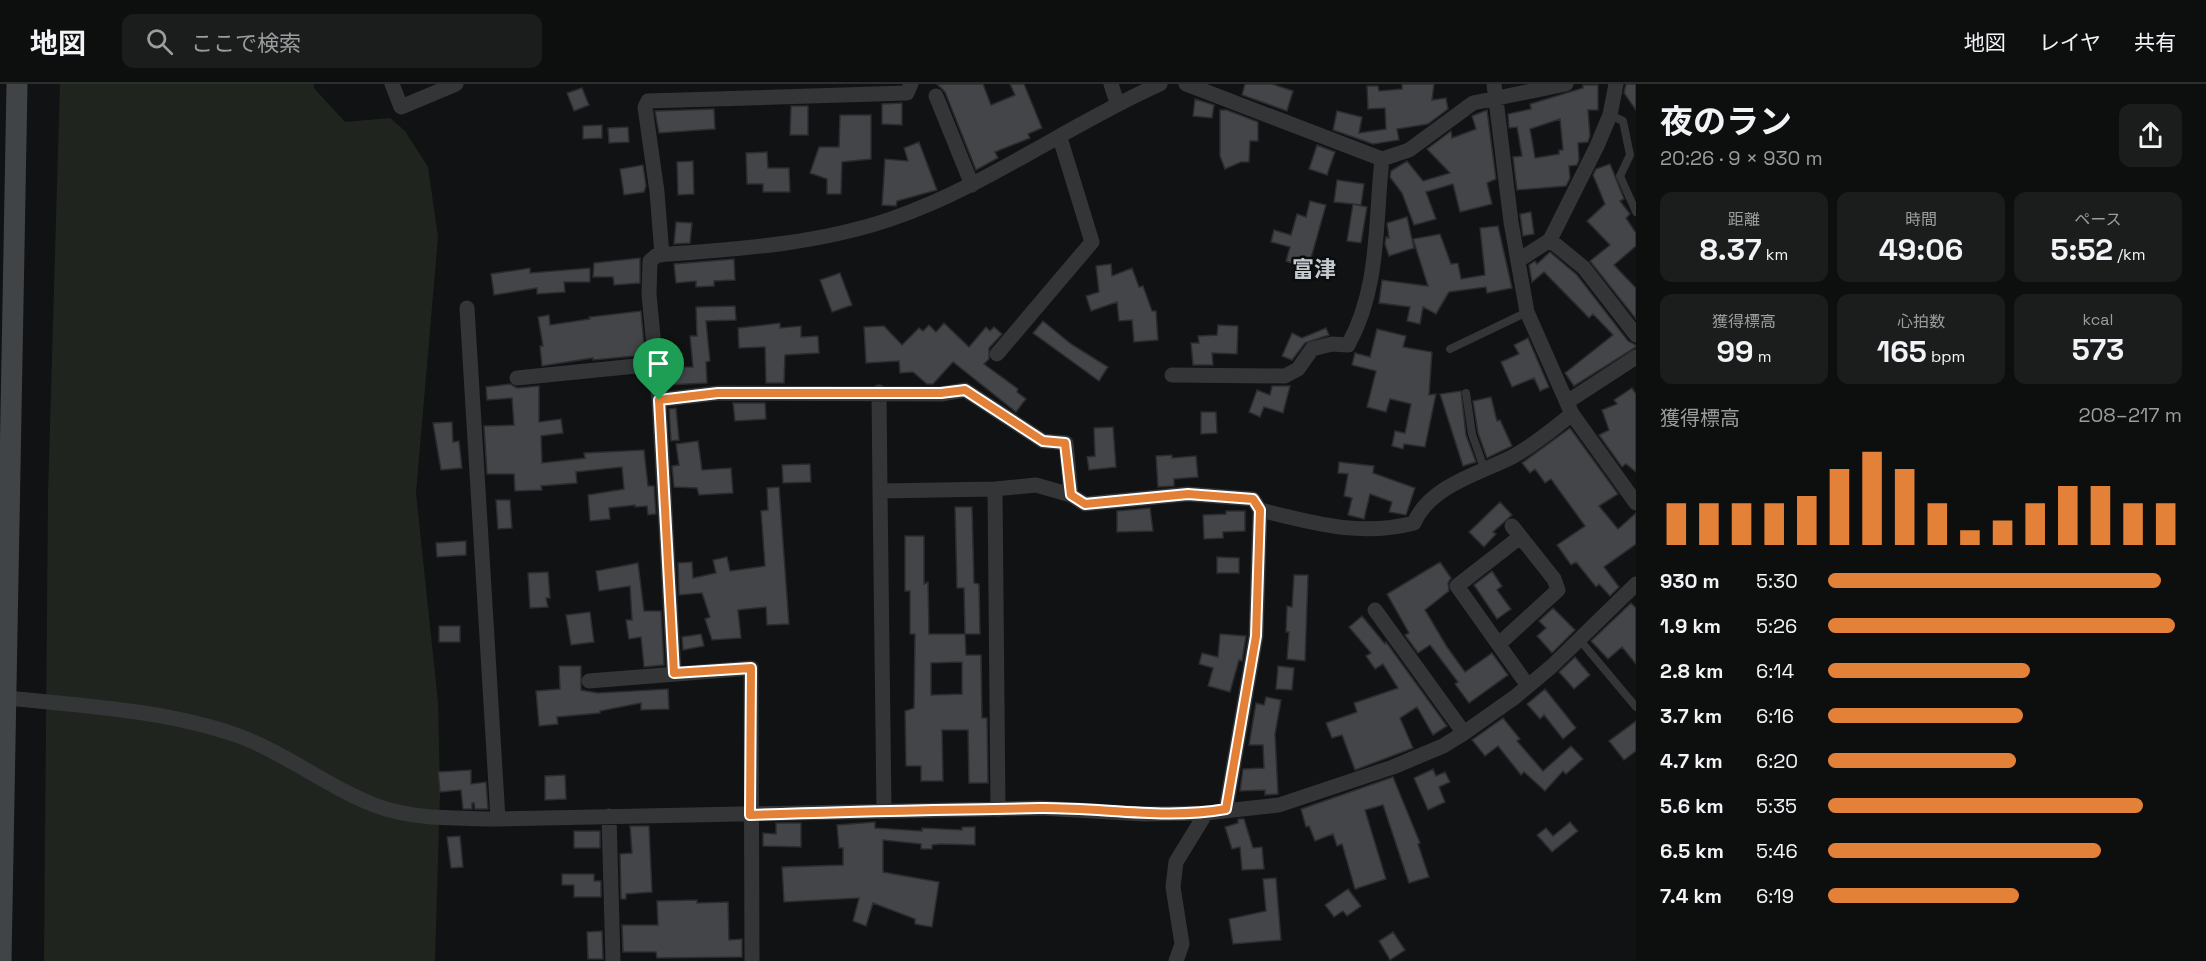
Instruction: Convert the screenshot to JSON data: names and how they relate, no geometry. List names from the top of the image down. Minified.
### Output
{"districts":["富津"],"page":{"header":"地図","search":"ここで検索","nav":["地図","レイヤ","共有"],"heading":["夜のラン","20:26 · 9 × 930 m"],"stats":[["距離","8.37 km"],["時間","49:06"],["ペース","5:52 /km"],["獲得標高","99 m"],["心拍数","165 bpm"],["kcal","573"]],"chart":["獲得標高","208–217 m"],"list":[{"name":"930 m","note":"5:30"},{"name":"1.9 km","note":"5:26"},{"name":"2.8 km","note":"6:14"},{"name":"3.7 km","note":"6:16"},{"name":"4.7 km","note":"6:20"},{"name":"5.6 km","note":"5:35"},{"name":"6.5 km","note":"5:46"},{"name":"7.4 km","note":"6:19"}]}}
